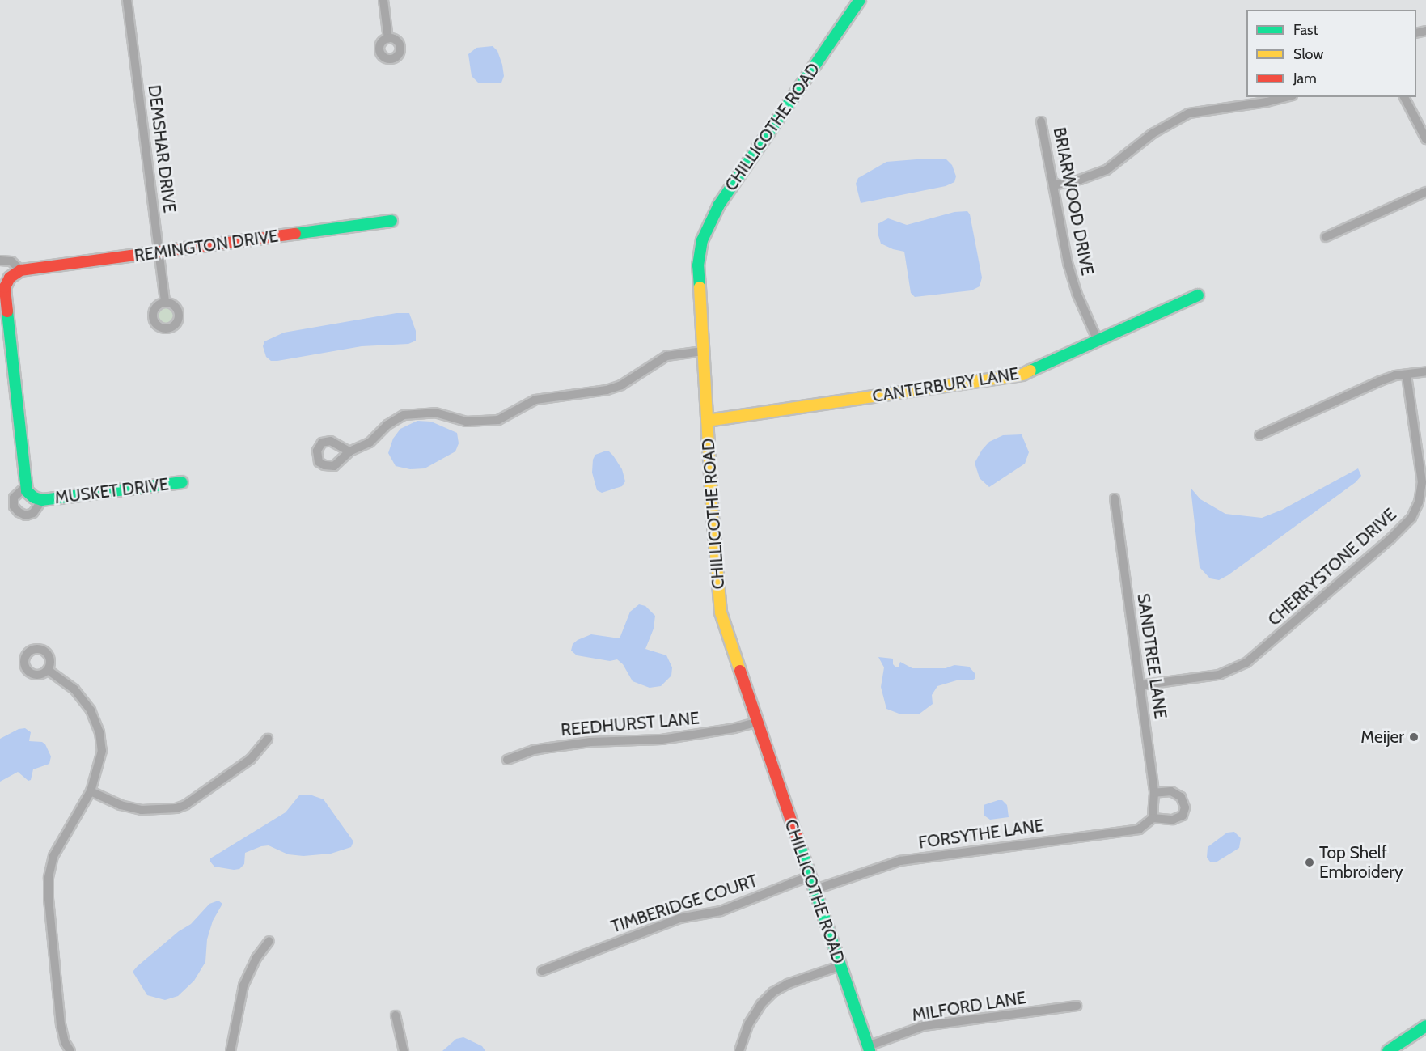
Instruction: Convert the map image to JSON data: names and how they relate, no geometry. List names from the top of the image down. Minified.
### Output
{"streets":{"street":["CHILLICOTHE ROAD","DEMSHAR DRIVE","BRIARWOOD DRIVE","REMINGTON DRIVE","CANTERBURY LANE","MUSKET DRIVE","CHERRYSTONE DRIVE","SANDTREE LANE","REEDHURST LANE","FORSYTHE LANE","TIMBERIDGE COURT","MILFORD LANE"]},"crossings":[["CHILLICOTHE ROAD","CANTERBURY LANE"],["CHILLICOTHE ROAD","REEDHURST LANE"],["CHILLICOTHE ROAD","FORSYTHE LANE"],["CHILLICOTHE ROAD","TIMBERIDGE COURT"],["CHILLICOTHE ROAD","MILFORD LANE"],["DEMSHAR DRIVE","REMINGTON DRIVE"],["BRIARWOOD DRIVE","CANTERBURY LANE"],["CHERRYSTONE DRIVE","SANDTREE LANE"],["SANDTREE LANE","FORSYTHE LANE"]],"places":["Meijer","Top Shelf Embroidery"],"legend":["Fast","Slow","Jam"]}
